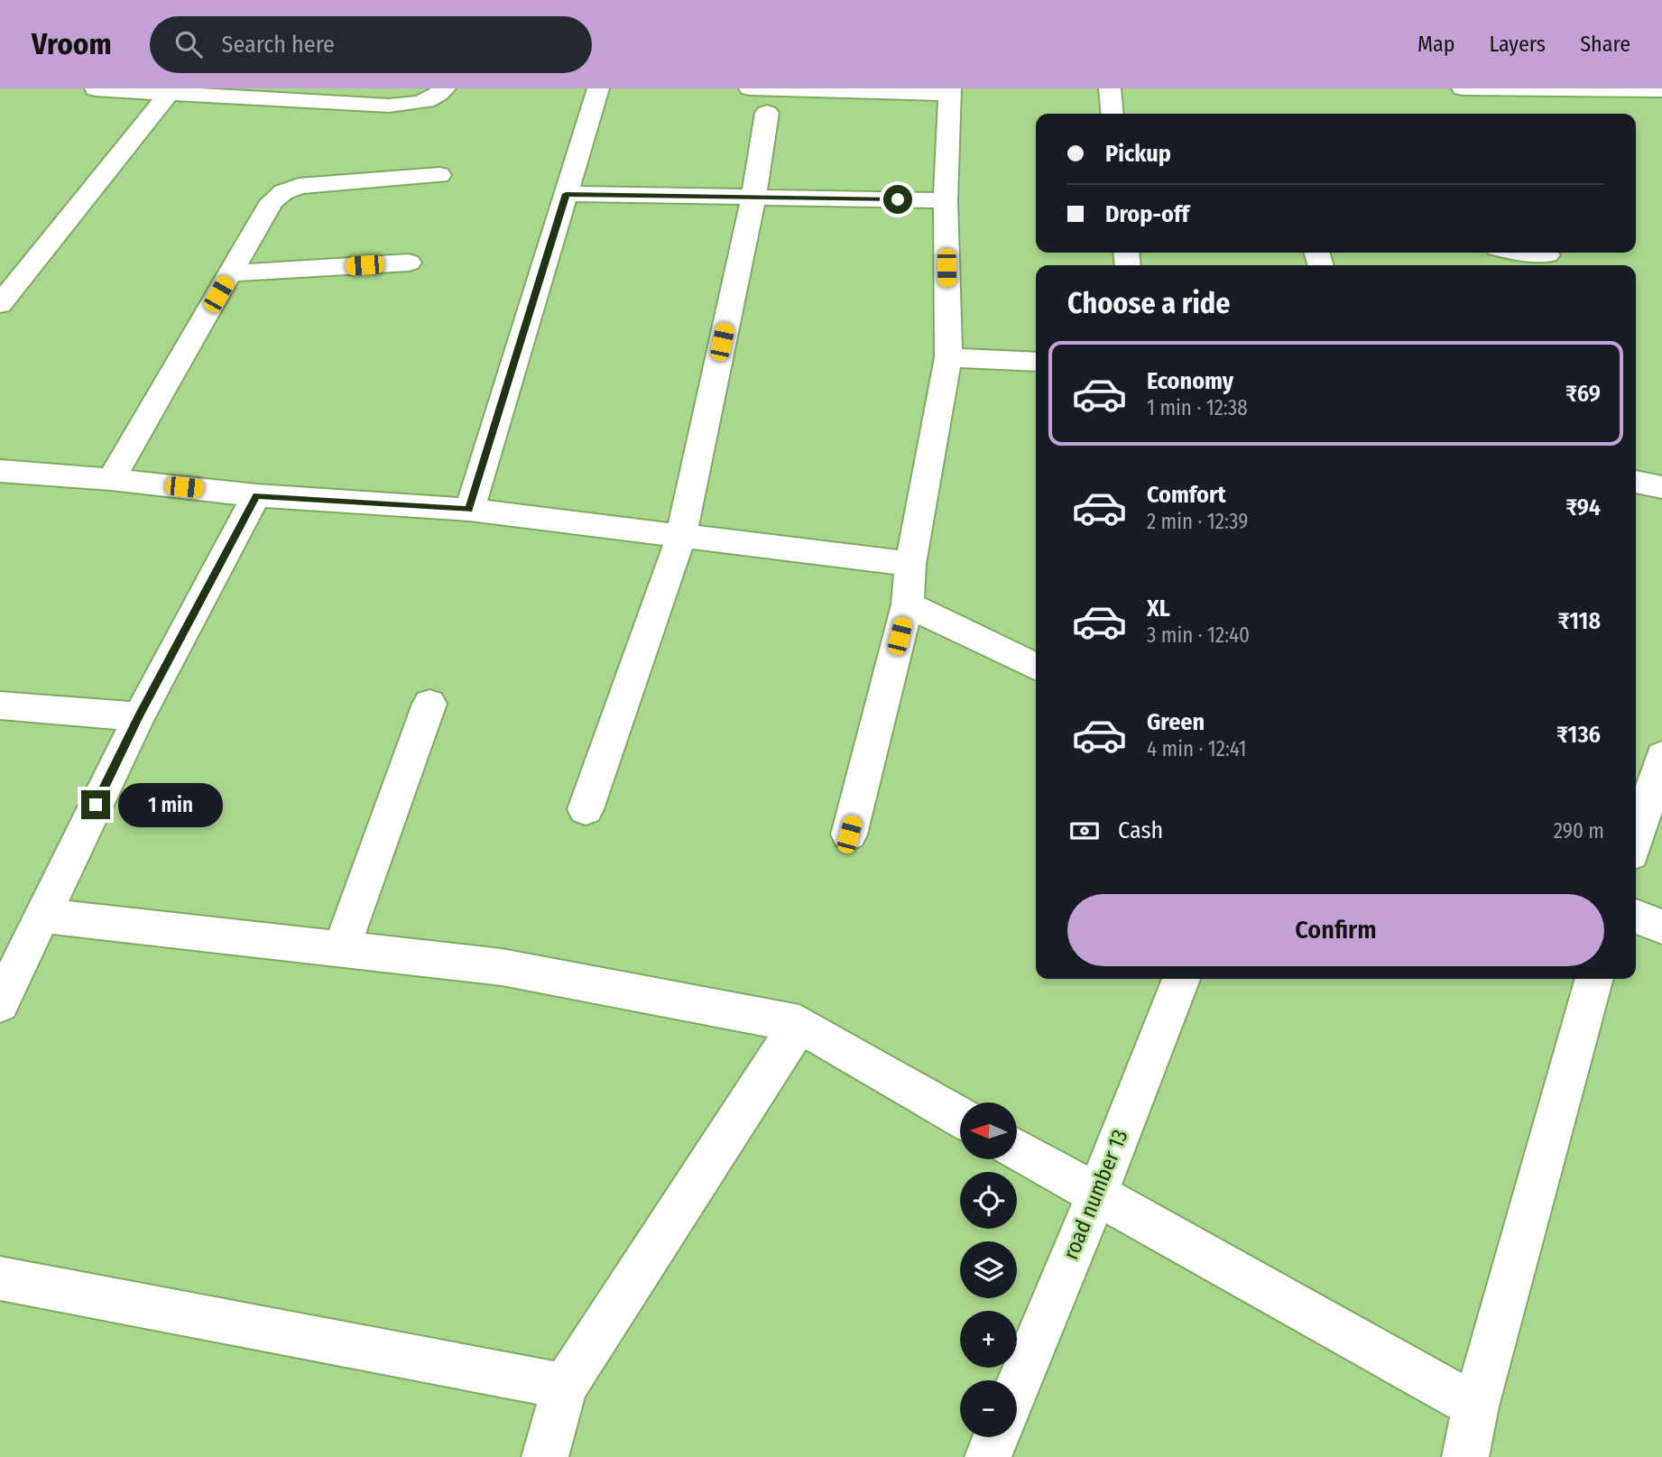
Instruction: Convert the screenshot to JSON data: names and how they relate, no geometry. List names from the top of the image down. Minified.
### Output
{"streets":{"street":["road number 13"]},"north":"left","page":{"header":"Vroom","search":"Search here","nav":["Map","Layers","Share"],"banner":["Pickup","Drop-off"],"heading":"Choose a ride","list":[{"name":"Economy","note":"1 min · 12:38","value":"₹69"},{"name":"Comfort","note":"2 min · 12:39","value":"₹94"},{"name":"XL","note":"3 min · 12:40","value":"₹118"},{"name":"Green","note":"4 min · 12:41","value":"₹136"}],"bubble":"1 min","pay":["Cash","290 m"],"buttons":"Confirm","map_buttons":["+","−"]}}
